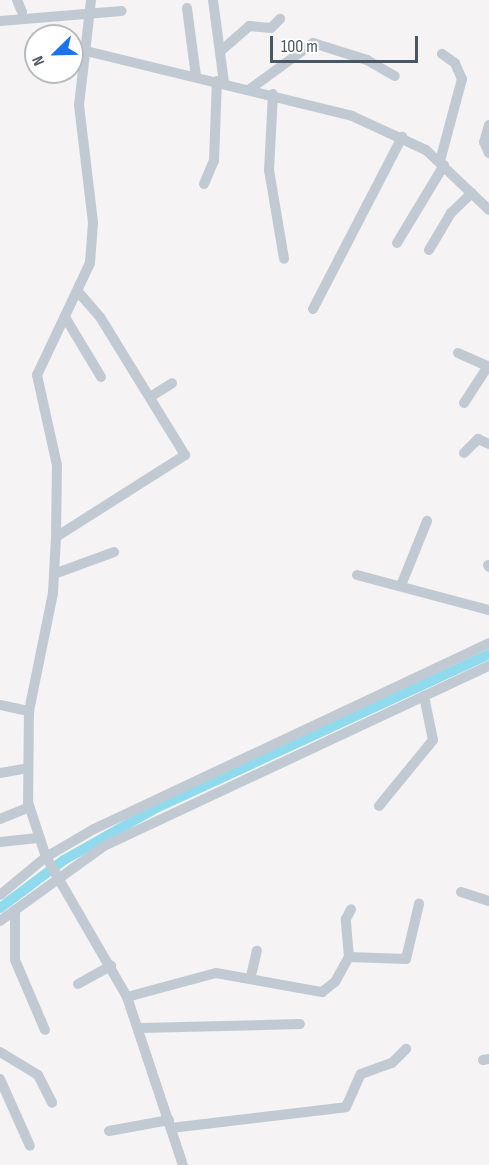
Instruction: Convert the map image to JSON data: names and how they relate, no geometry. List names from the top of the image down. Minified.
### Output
{"scale_bar":"100 m","north":"bottom left"}
